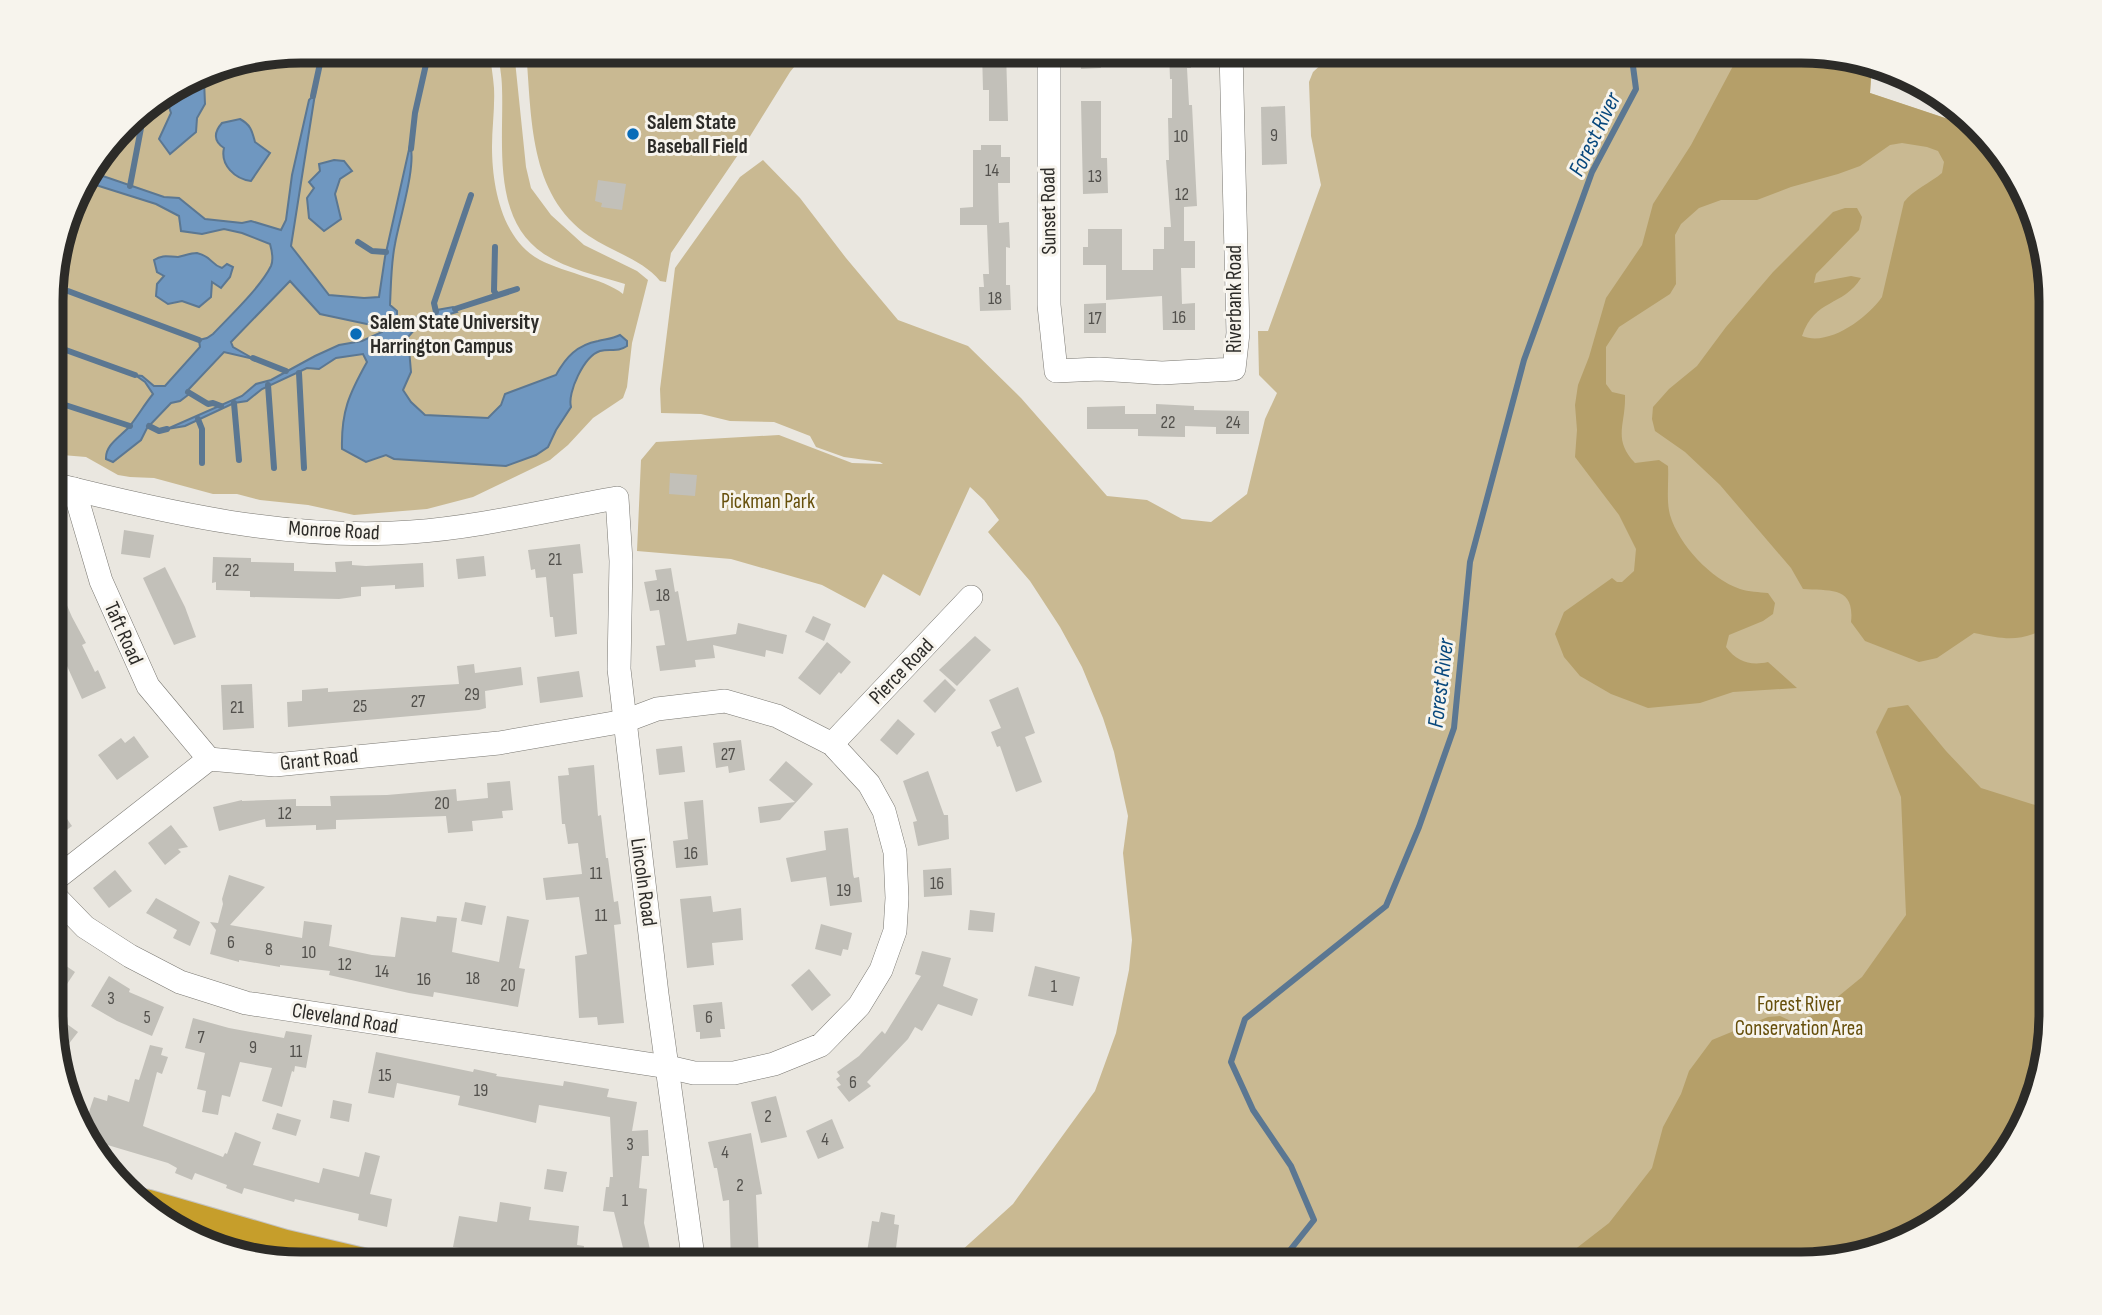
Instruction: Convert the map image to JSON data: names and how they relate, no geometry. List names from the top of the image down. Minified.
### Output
{"streets":{"street":["Sunset Road","Riverbank Road","Monroe Road","Taft Road","Pierce Road","Grant Road","Lincoln Road","Cleveland Road"]},"crossings":[["Sunset Road","Riverbank Road"],["Monroe Road","Taft Road"],["Monroe Road","Lincoln Road"],["Taft Road","Grant Road"],["Pierce Road","Grant Road"],["Pierce Road","Cleveland Road"],["Grant Road","Lincoln Road"],["Grant Road","Cleveland Road"],["Lincoln Road","Cleveland Road"]],"water":["Forest River"],"parks":["Pickman Park","Forest River Conservation Area"],"places":["Salem State Baseball Field","Salem State University Harrington Campus"],"house_numbers":["9","10","14","13","12","18","16","17","22","24","21","22","18","29","27","25","21","27","20","12","16","11","16","19","11","6","8","10","12","14","18","16","20","1","3","5","6","7","9","11","15","6","19","2","4","3","4","2","1"]}
